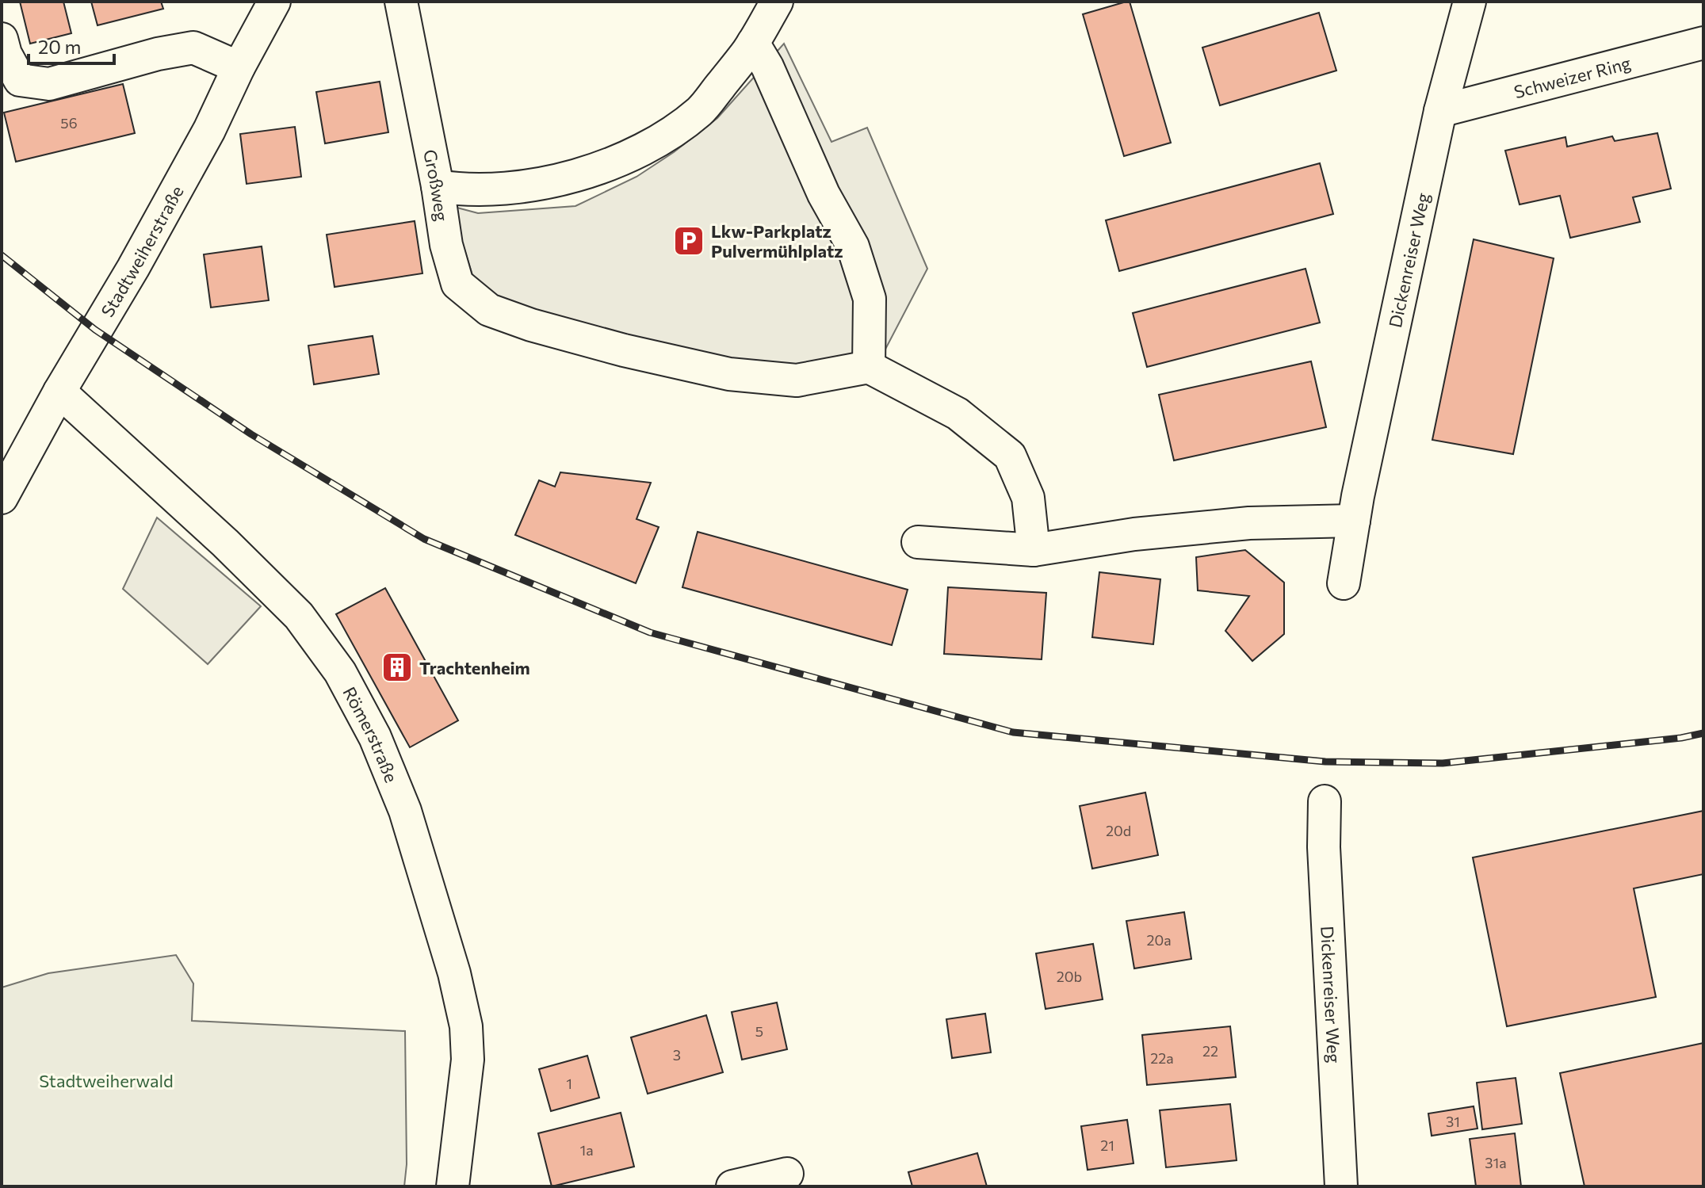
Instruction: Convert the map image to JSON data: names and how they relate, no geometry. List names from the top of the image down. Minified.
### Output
{"streets":{"street":["Schweizer Ring","Großweg","Stadtweiherstraße","Dickenreiser Weg","Römerstraße"]},"crossings":[["Schweizer Ring","Dickenreiser Weg"],["Stadtweiherstraße","Römerstraße"]],"parks":["Stadtweiherwald"],"places":{"parking":["Lkw-Parkplatz Pulvermühlplatz"],"building":["Trachtenheim"]},"house_numbers":["56","20d","20a","20b","5","22","3","22a","1","31","21","1a","31a"],"scale_bar":"20 m"}
